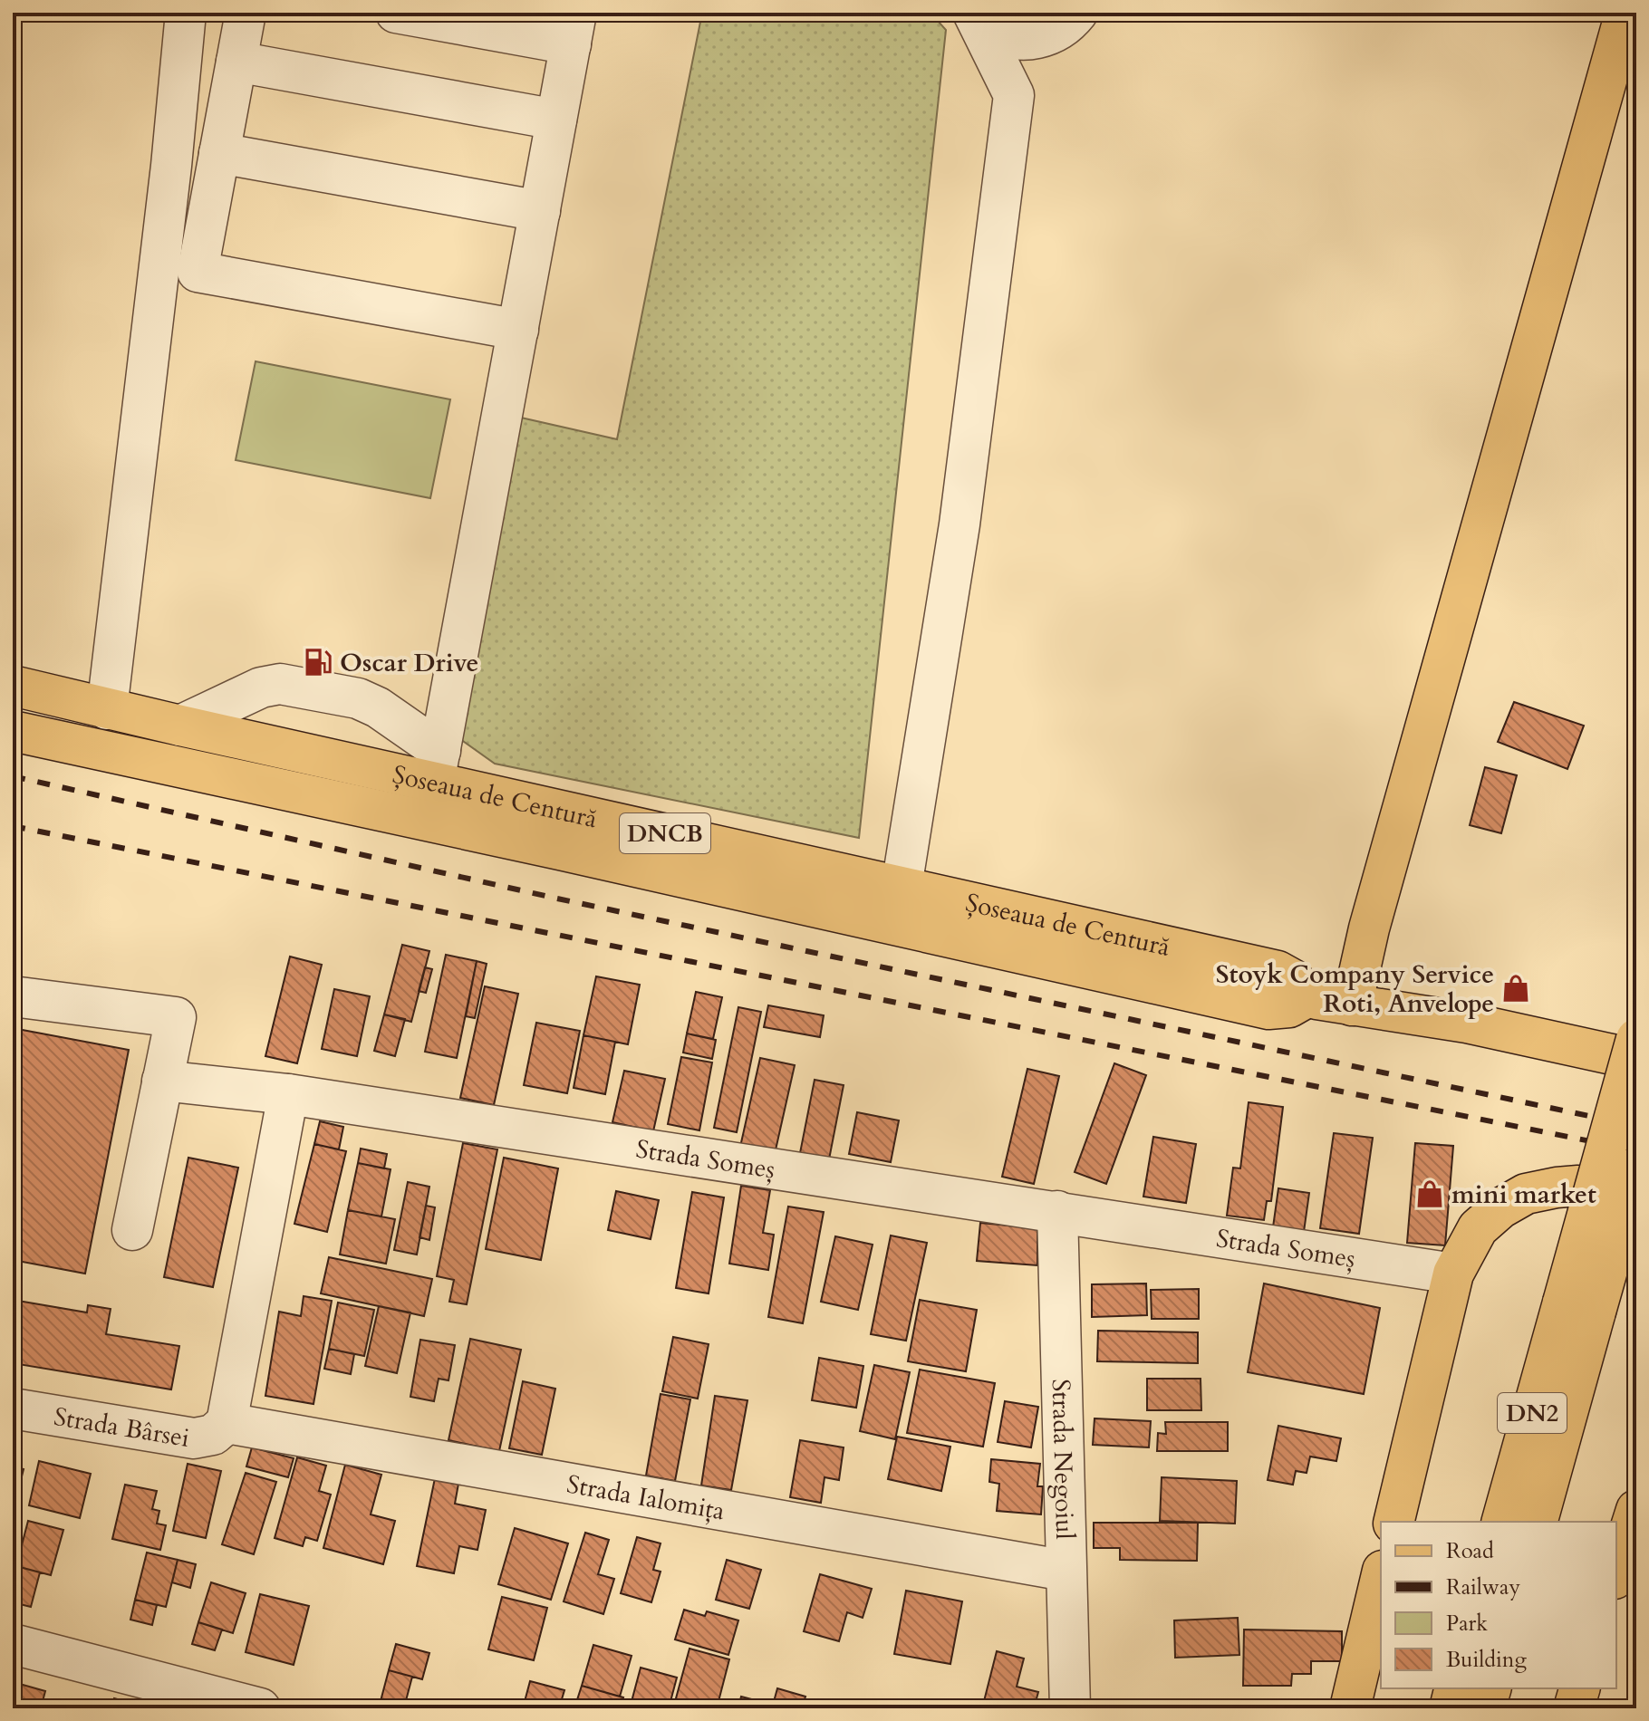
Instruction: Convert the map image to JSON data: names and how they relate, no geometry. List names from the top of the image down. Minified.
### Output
{"streets":{"main road":["Șoseaua de Centură","DNCB","DN2"],"street":["Strada Someș","Strada Bârsei","Strada Negoiul","Strada Ialomița"]},"crossings":[["Strada Someș","Strada Negoiul"],["Strada Bârsei","Strada Ialomița"],["Strada Negoiul","Strada Ialomița"]],"places":{"fuel station":["Oscar Drive"],"shop":["Stoyk Company Service Roti, Anvelope","mini market"]},"legend":["Road","Railway","Park","Building"]}
